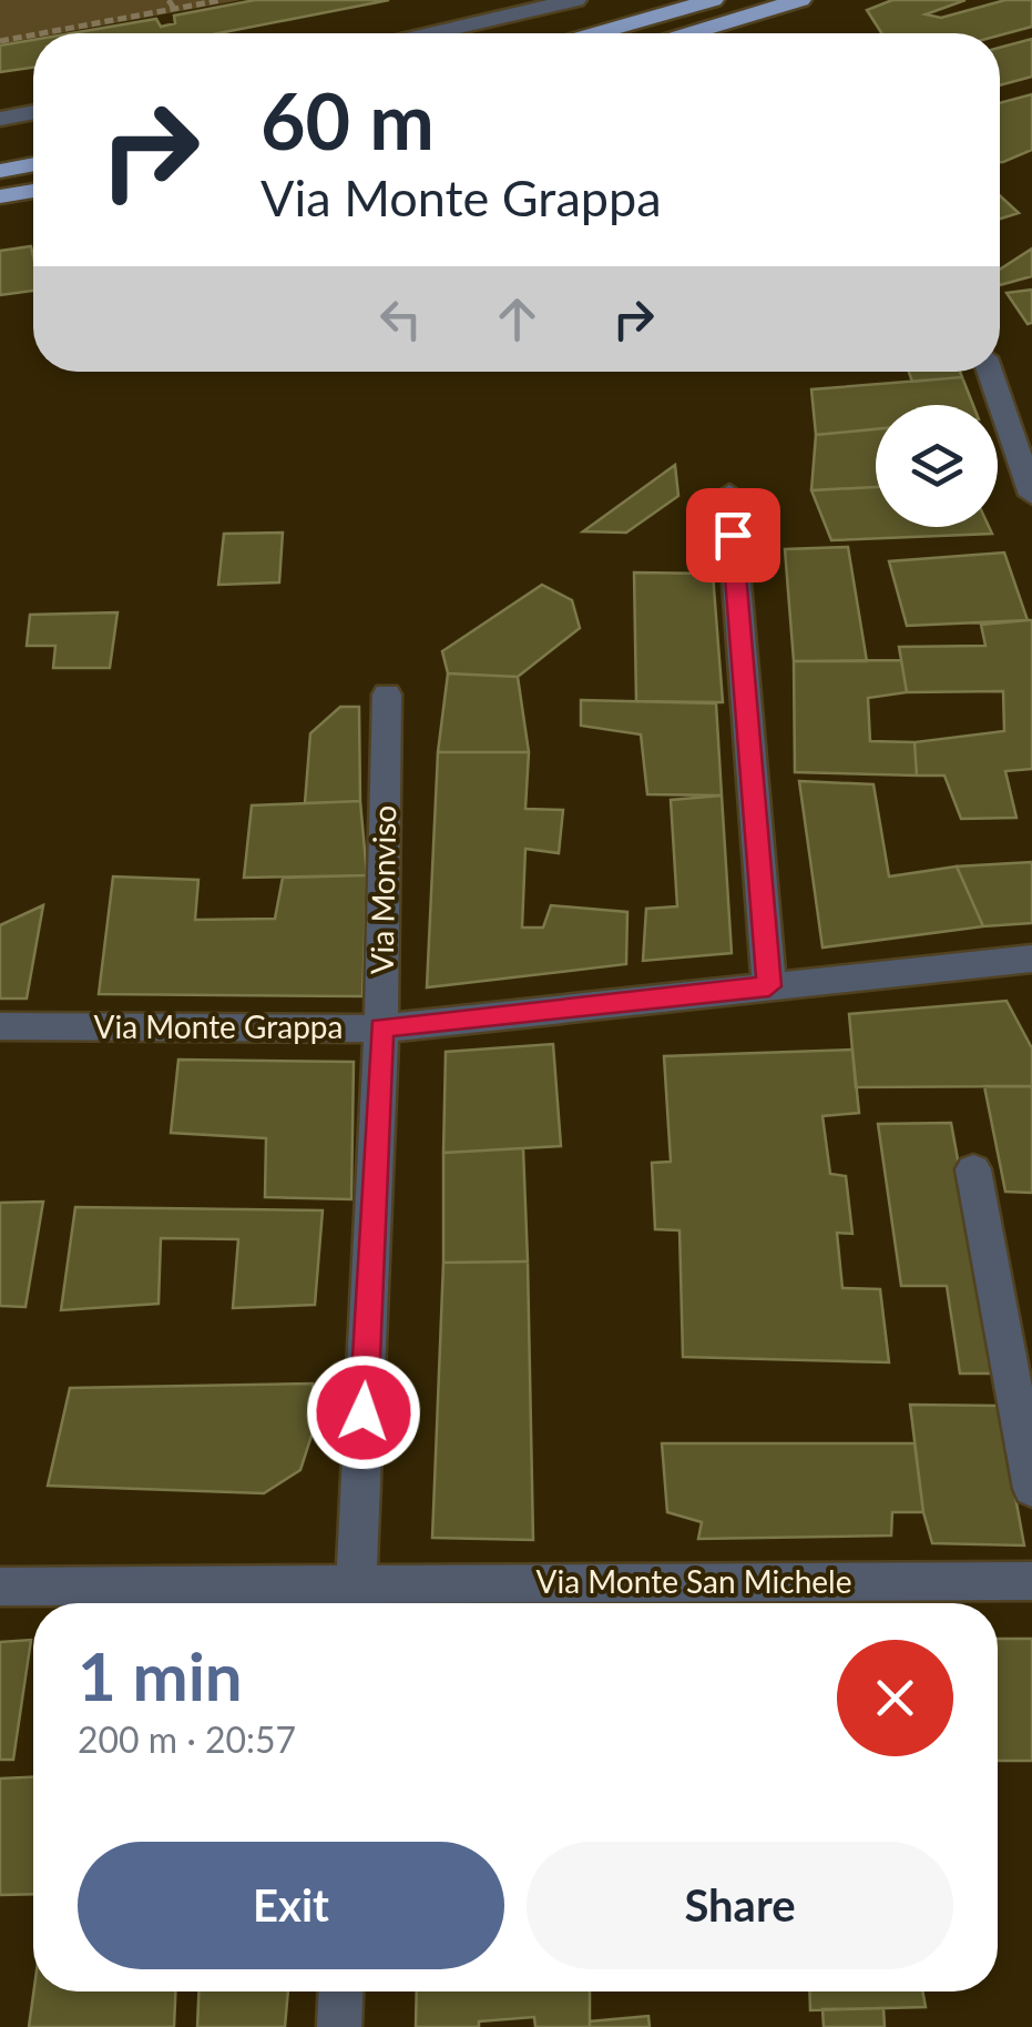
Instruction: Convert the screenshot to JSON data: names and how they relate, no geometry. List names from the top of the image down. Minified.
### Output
{"streets":{"street":["Via Monviso","Via Monte Grappa","Via Monte San Michele"]},"crossings":[["Via Monviso","Via Monte Grappa"],["Via Monviso","Via Monte San Michele"]],"page":{"turn":["60 m","Via Monte Grappa"],"heading":["1 min","200 m · 20:57"],"buttons":["Exit","Share"]}}
